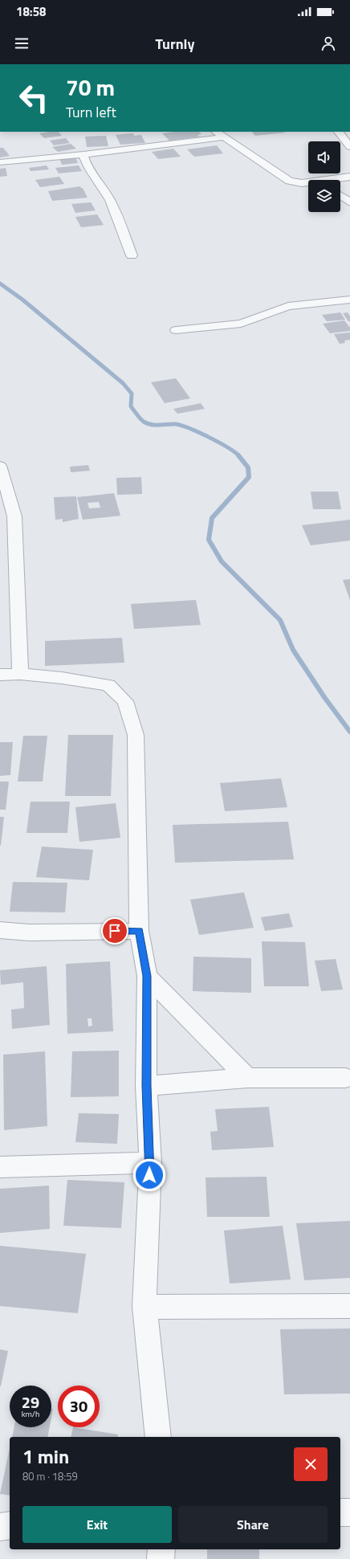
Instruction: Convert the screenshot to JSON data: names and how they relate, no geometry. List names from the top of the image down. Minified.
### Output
{"page":{"status":"18:58","header":"Turnly","turn":["70 m","Turn left"],"speed":"29 km/h","limit":"30","heading":["1 min","80 m · 18:59"],"buttons":["Exit","Share"]}}
